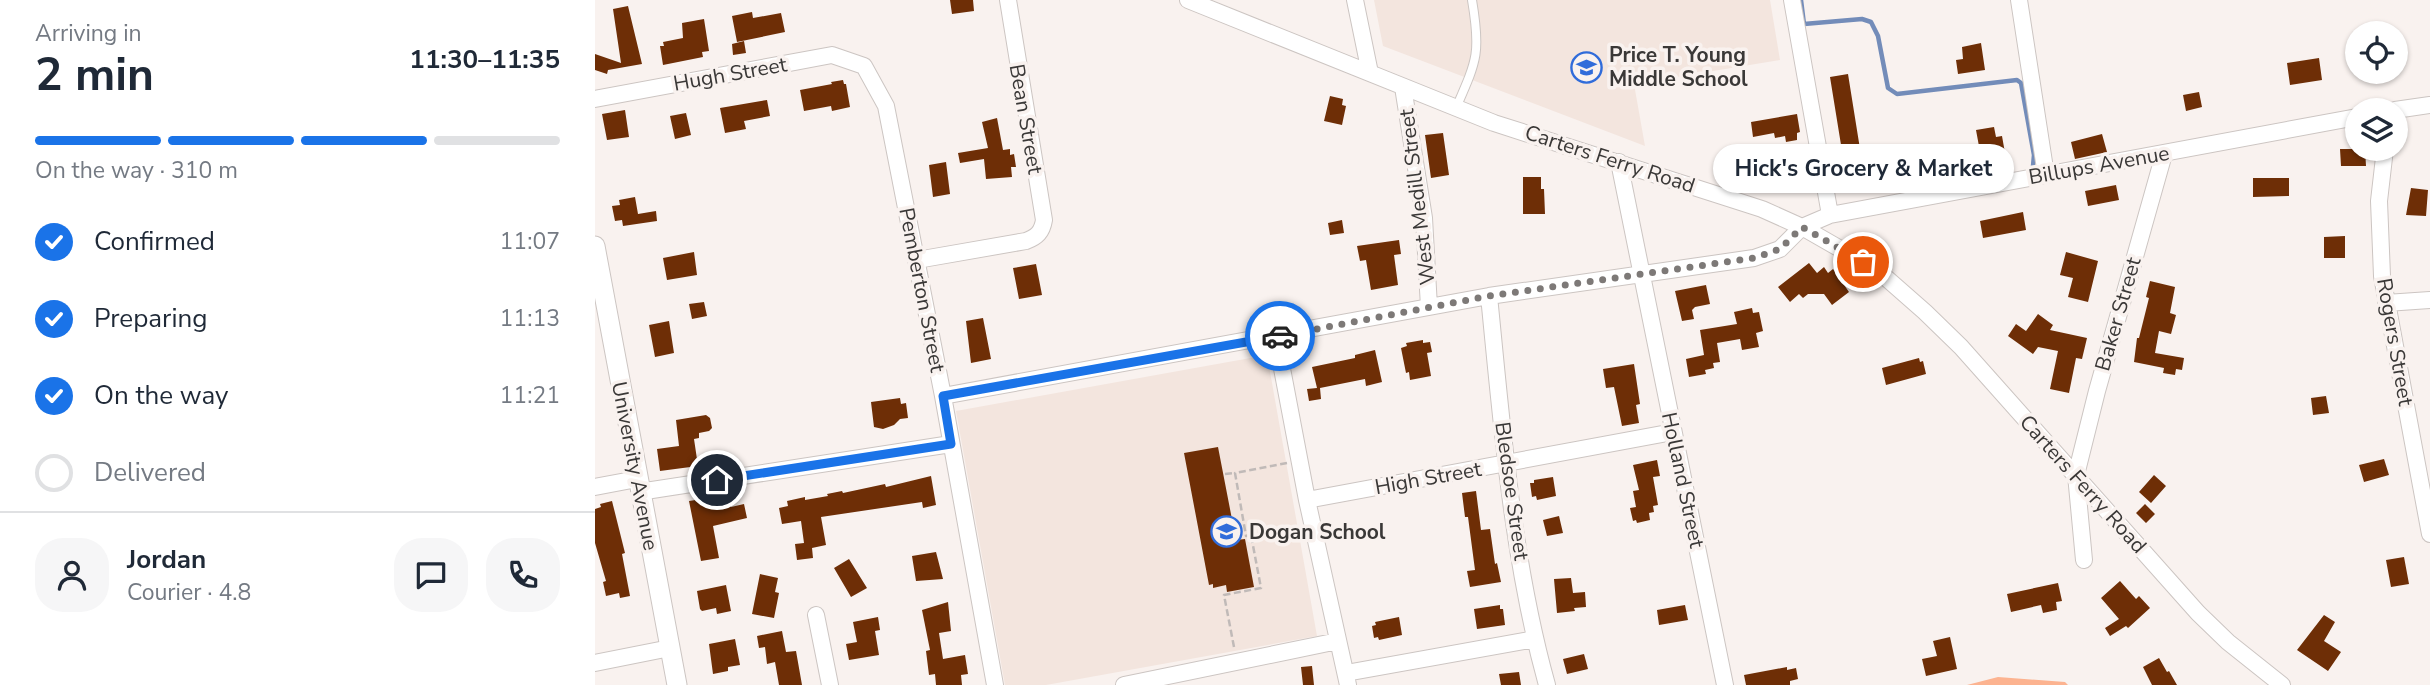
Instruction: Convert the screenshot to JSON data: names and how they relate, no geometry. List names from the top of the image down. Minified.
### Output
{"streets":{"street":["Hugh Street","Bean Street","Carters Ferry Road","Billups Avenue","West Medill Street","Pemberton Street","Baker Street","Rogers Street","University Avenue","High Street","Holland Street","Bledsoe Street"]},"crossings":[["Hugh Street","Pemberton Street"],["Bean Street","Pemberton Street"],["Carters Ferry Road","Billups Avenue"],["Carters Ferry Road","West Medill Street"],["Carters Ferry Road","Baker Street"],["Carters Ferry Road","Holland Street"],["Billups Avenue","West Medill Street"],["Billups Avenue","Pemberton Street"],["Billups Avenue","Baker Street"],["Billups Avenue","Holland Street"],["Billups Avenue","Bledsoe Street"],["High Street","Holland Street"],["High Street","Bledsoe Street"]],"places":{"school or university":["Price T. Young Middle School","Dogan School"],"other":["Hick's Grocery & Market"]},"page":{"heading":["2 min","Arriving in","11:30–11:35"],"panel":["Jordan","Courier · 4.8"],"bar":"On the way · 310 m","bubble":"Hick's Grocery & Market","list":[["Confirmed","11:07"],["Preparing","11:13"],["On the way","11:21"],"Delivered"]}}
